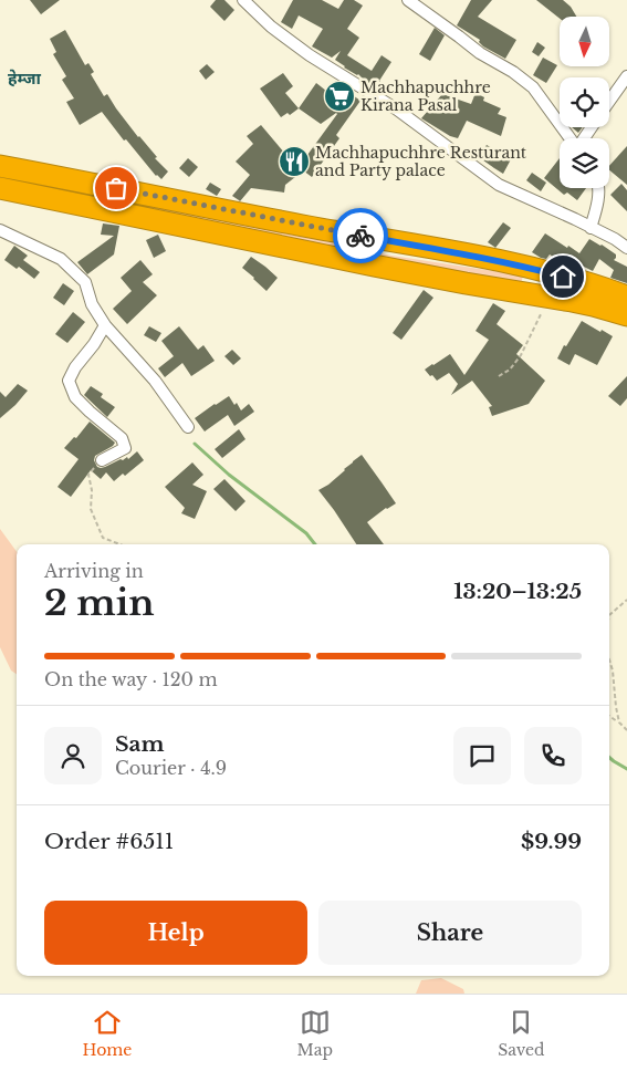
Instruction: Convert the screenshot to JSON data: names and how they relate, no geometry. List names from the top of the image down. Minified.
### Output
{"districts":["हेम्जा"],"places":{"supermarket":["Machhapuchhre Kirana Pasal"],"restaurant":["Machhapuchhre Resturant and Party palace"]},"north":"bottom","page":{"heading":["2 min","Arriving in","13:20–13:25"],"panel":["Sam","Courier · 4.9","Order #6511","$9.99"],"bar":"On the way · 120 m","buttons":["Help","Share"],"tabs":["Home","Map","Saved"]}}
